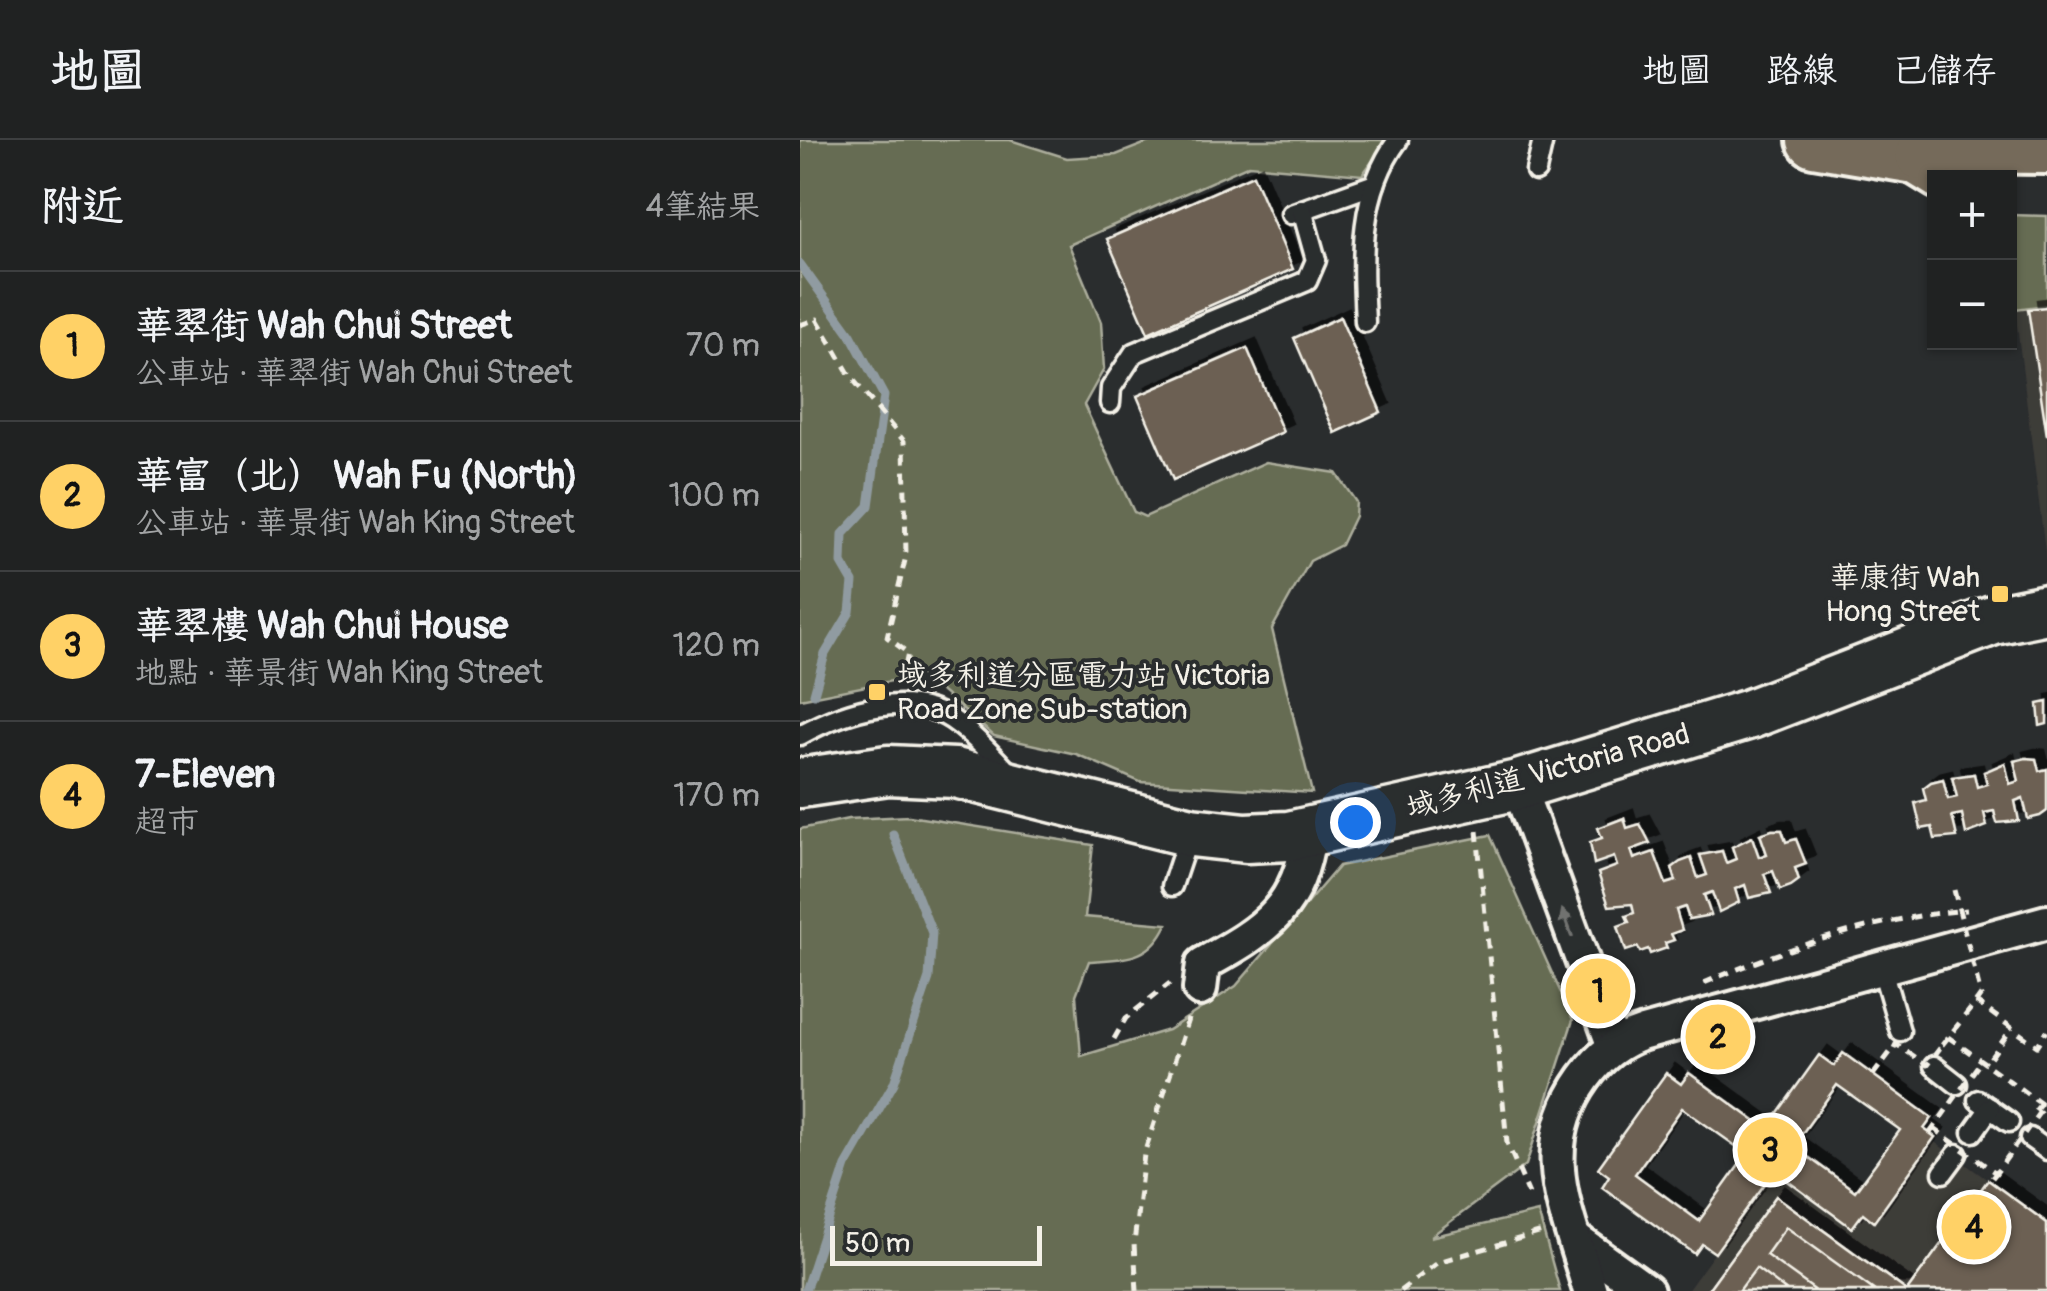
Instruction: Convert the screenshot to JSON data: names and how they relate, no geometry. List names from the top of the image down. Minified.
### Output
{"streets":{"main road":["域多利道 Victoria Road"]},"places":{"transit":["華康街 Wah Hong Street","域多利道分區電力站 Victoria Road Zone Sub-station"]},"scale_bar":"50 m","page":{"header":"地圖","nav":["地圖","路線","已儲存"],"heading":["附近","4筆結果"],"map_buttons":["+","−"],"list":[{"mark":"1","name":"華翠街 Wah Chui Street","note":"公車站 · 華翠街 Wah Chui Street","value":"70 m"},{"mark":"2","name":"華富（北） Wah Fu (North)","note":"公車站 · 華景街 Wah King Street","value":"100 m"},{"mark":"3","name":"華翠樓 Wah Chui House","note":"地點 · 華景街 Wah King Street","value":"120 m"},{"mark":"4","name":"7-Eleven","note":"超市","value":"170 m"}],"pins":["1","2","3","4"],"scale":"50 m"}}
